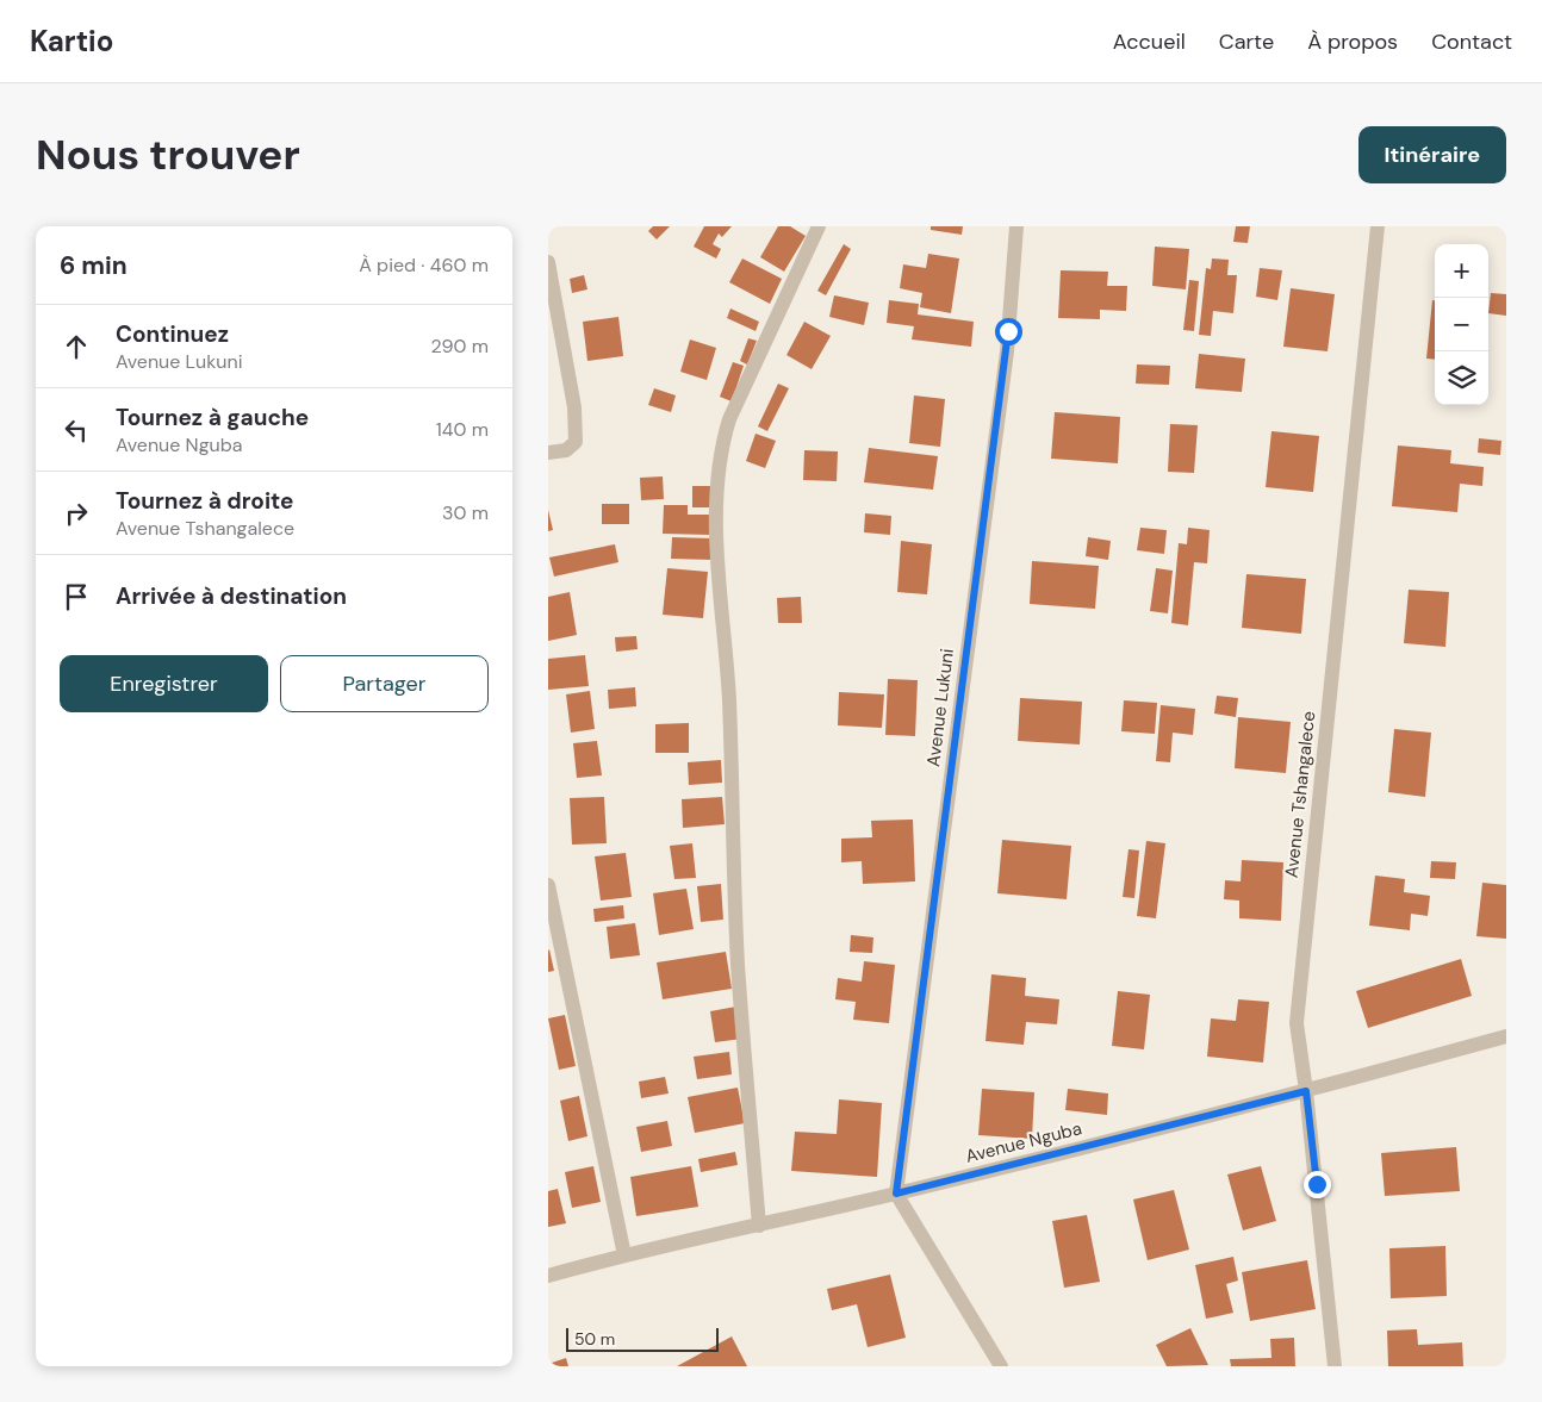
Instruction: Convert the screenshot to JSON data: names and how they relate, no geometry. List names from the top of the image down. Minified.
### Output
{"streets":{"street":["Avenue Lukuni","Avenue Tshangalece","Avenue Nguba"]},"crossings":[["Avenue Lukuni","Avenue Nguba"],["Avenue Tshangalece","Avenue Nguba"]],"scale_bar":"50 m","page":{"header":"Kartio","nav":["Accueil","Carte","À propos","Contact"],"buttons":["Itinéraire",["Enregistrer","Partager"]],"title":"Nous trouver","heading":["6 min","À pied · 460 m"],"map_buttons":["+","−"],"list":[["Continuez","Avenue Lukuni","290 m"],["Tournez à gauche","Avenue Nguba","140 m"],["Tournez à droite","Avenue Tshangalece","30 m"],"Arrivée à destination"],"scale":"50 m"}}
